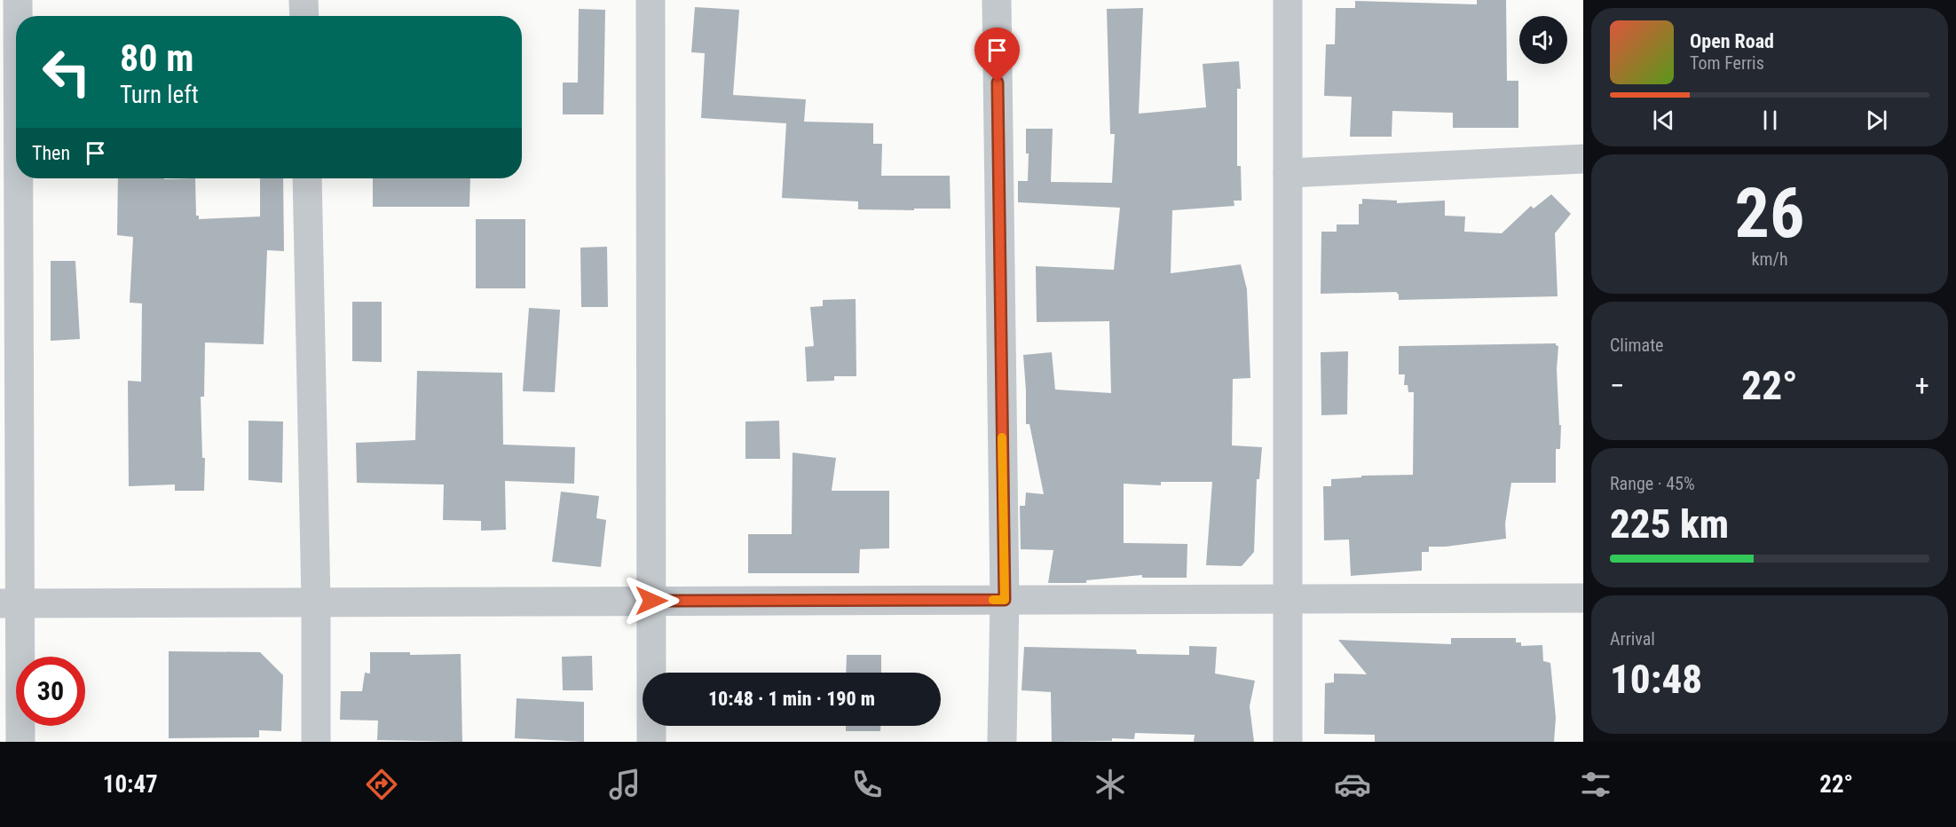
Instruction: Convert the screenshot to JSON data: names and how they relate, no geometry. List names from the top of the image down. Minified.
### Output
{"page":{"turn":["80 m","Turn left"],"song":["Open Road","Tom Ferris"],"then":"Then","tile":[["26","km/h"],"Climate",["Range · 45%","225 km"],["Arrival","10:48"]],"heat":["−","22°","+"],"limit":"30","trip":"10:48 · 1 min · 190 m","tabs":["10:47","22°"]}}
